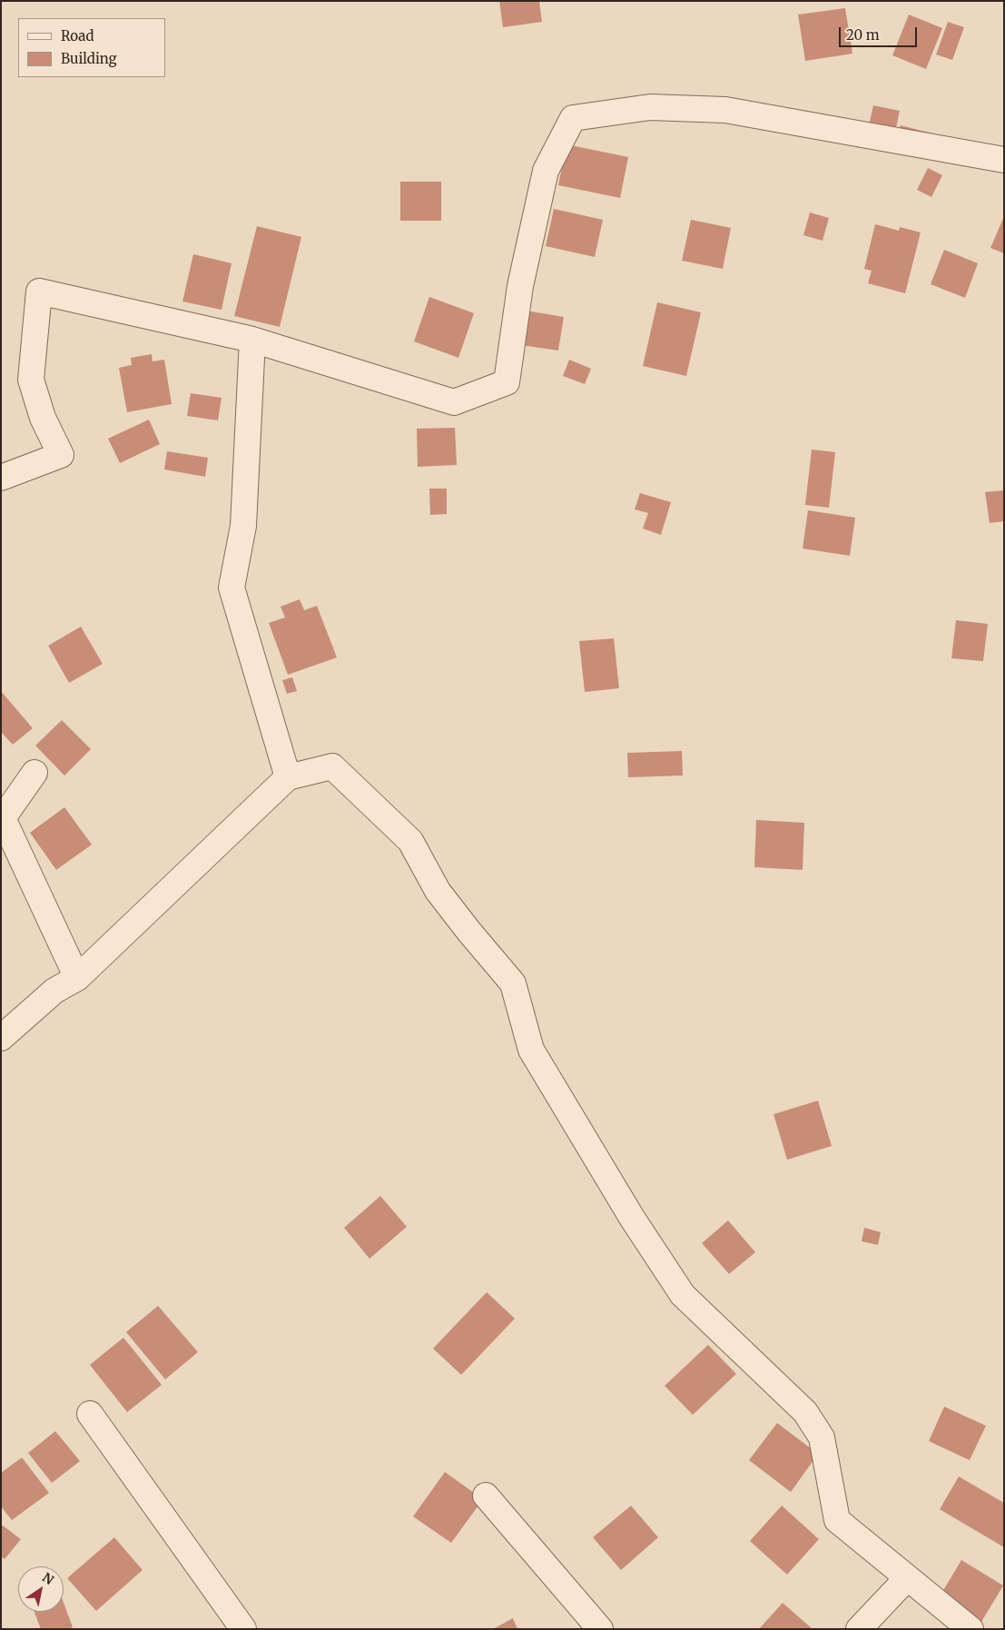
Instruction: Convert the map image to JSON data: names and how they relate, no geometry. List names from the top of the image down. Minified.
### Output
{"legend":["Road","Building"],"scale_bar":"20 m","north":"top right"}
